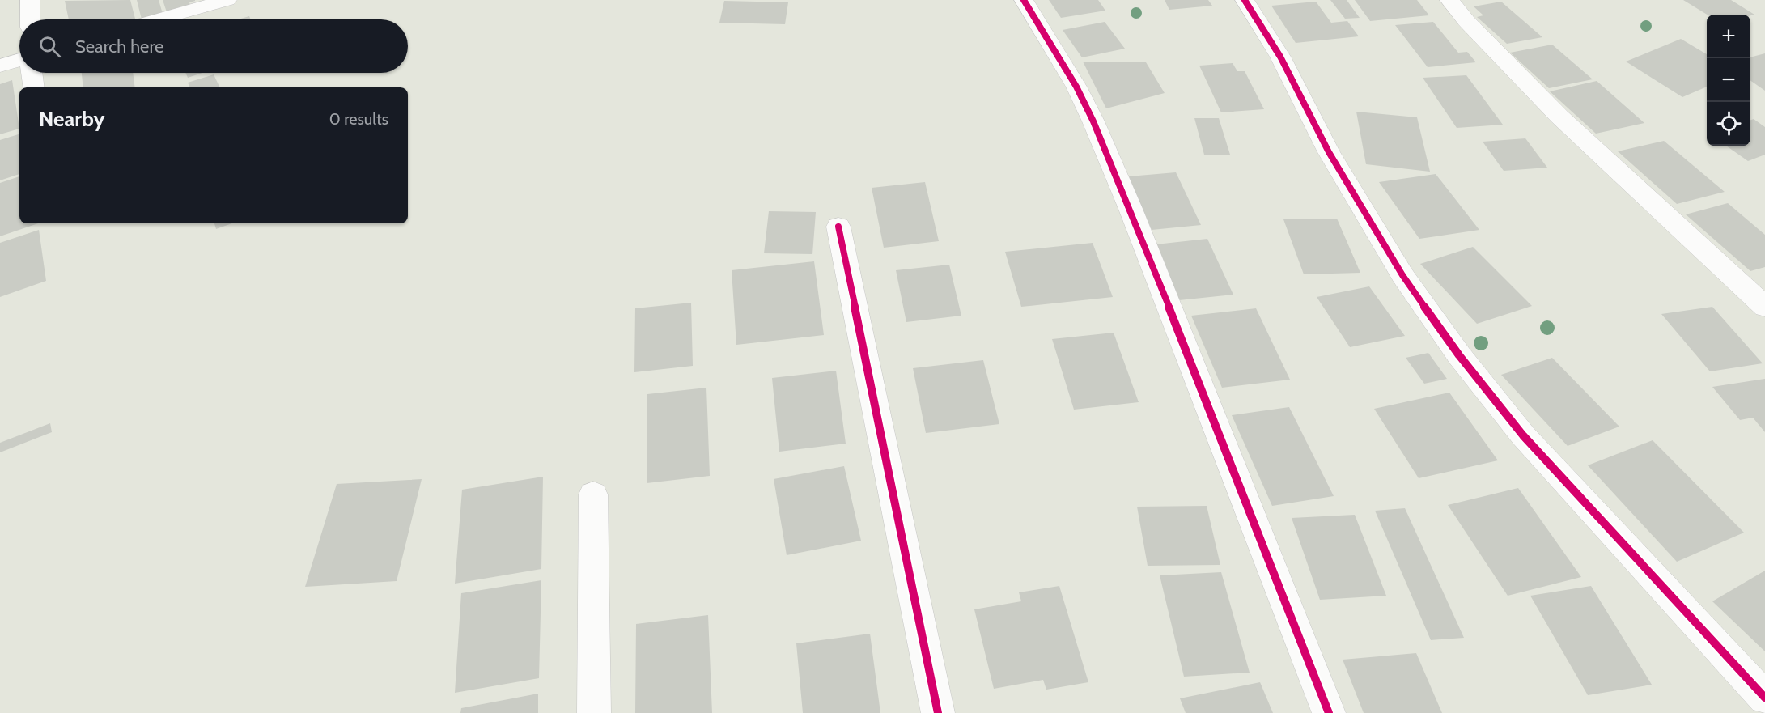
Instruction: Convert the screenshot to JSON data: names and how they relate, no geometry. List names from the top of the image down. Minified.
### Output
{"page":{"map_buttons":["+","−"],"search":"Search here","heading":["Nearby","0 results"]}}
